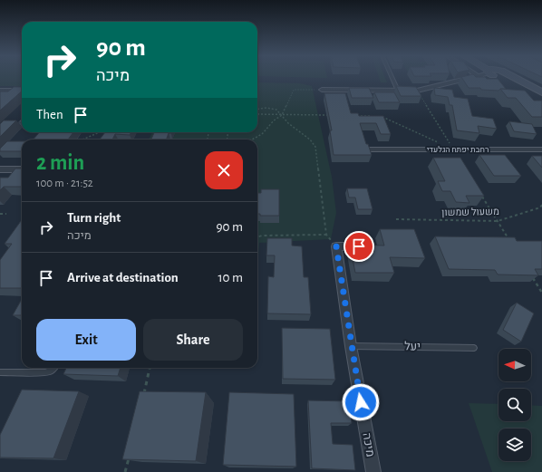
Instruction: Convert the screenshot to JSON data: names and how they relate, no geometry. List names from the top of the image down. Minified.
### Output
{"streets":{"street":["רחבת יפתח הגלעדי","מיכה"],"lane":["יעל"],"path":["משעול שמשון"]},"crossings":[["יעל","מיכה"]],"north":"left","page":{"turn":["90 m","מיכה"],"then":"Then","heading":["2 min","100 m · 21:52"],"list":[{"name":"Turn right","note":"מיכה","value":"90 m"},{"name":"Arrive at destination","value":"10 m"}],"buttons":["Exit","Share"]}}
